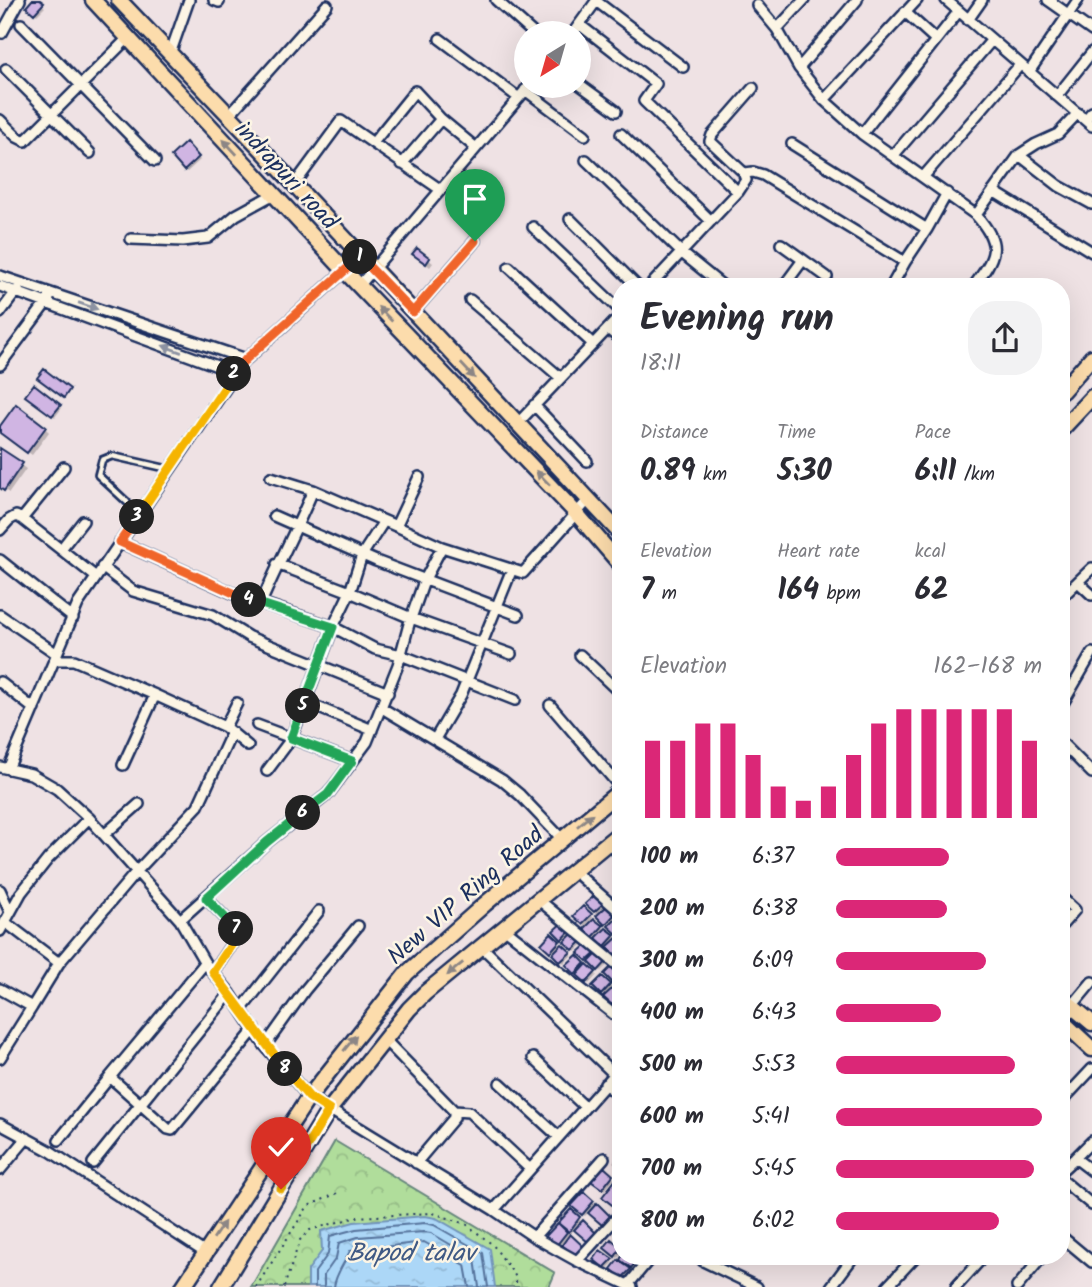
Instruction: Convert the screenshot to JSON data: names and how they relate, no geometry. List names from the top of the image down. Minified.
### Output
{"streets":{"main road":["indrapuri road","New VIP Ring Road"]},"water":["Bapod talav"],"north":"bottom left","page":{"pins":["1","2","3","4","5","6","7","8"],"heading":["Evening run","18:11"],"stats":[["Distance","0.89 km"],["Time","5:30"],["Pace","6:11 /km"],["Elevation","7 m"],["Heart rate","164 bpm"],["kcal","62"]],"chart":["Elevation","162–168 m"],"list":[{"name":"100 m","note":"6:37"},{"name":"200 m","note":"6:38"},{"name":"300 m","note":"6:09"},{"name":"400 m","note":"6:43"},{"name":"500 m","note":"5:53"},{"name":"600 m","note":"5:41"},{"name":"700 m","note":"5:45"},{"name":"800 m","note":"6:02"}]}}
